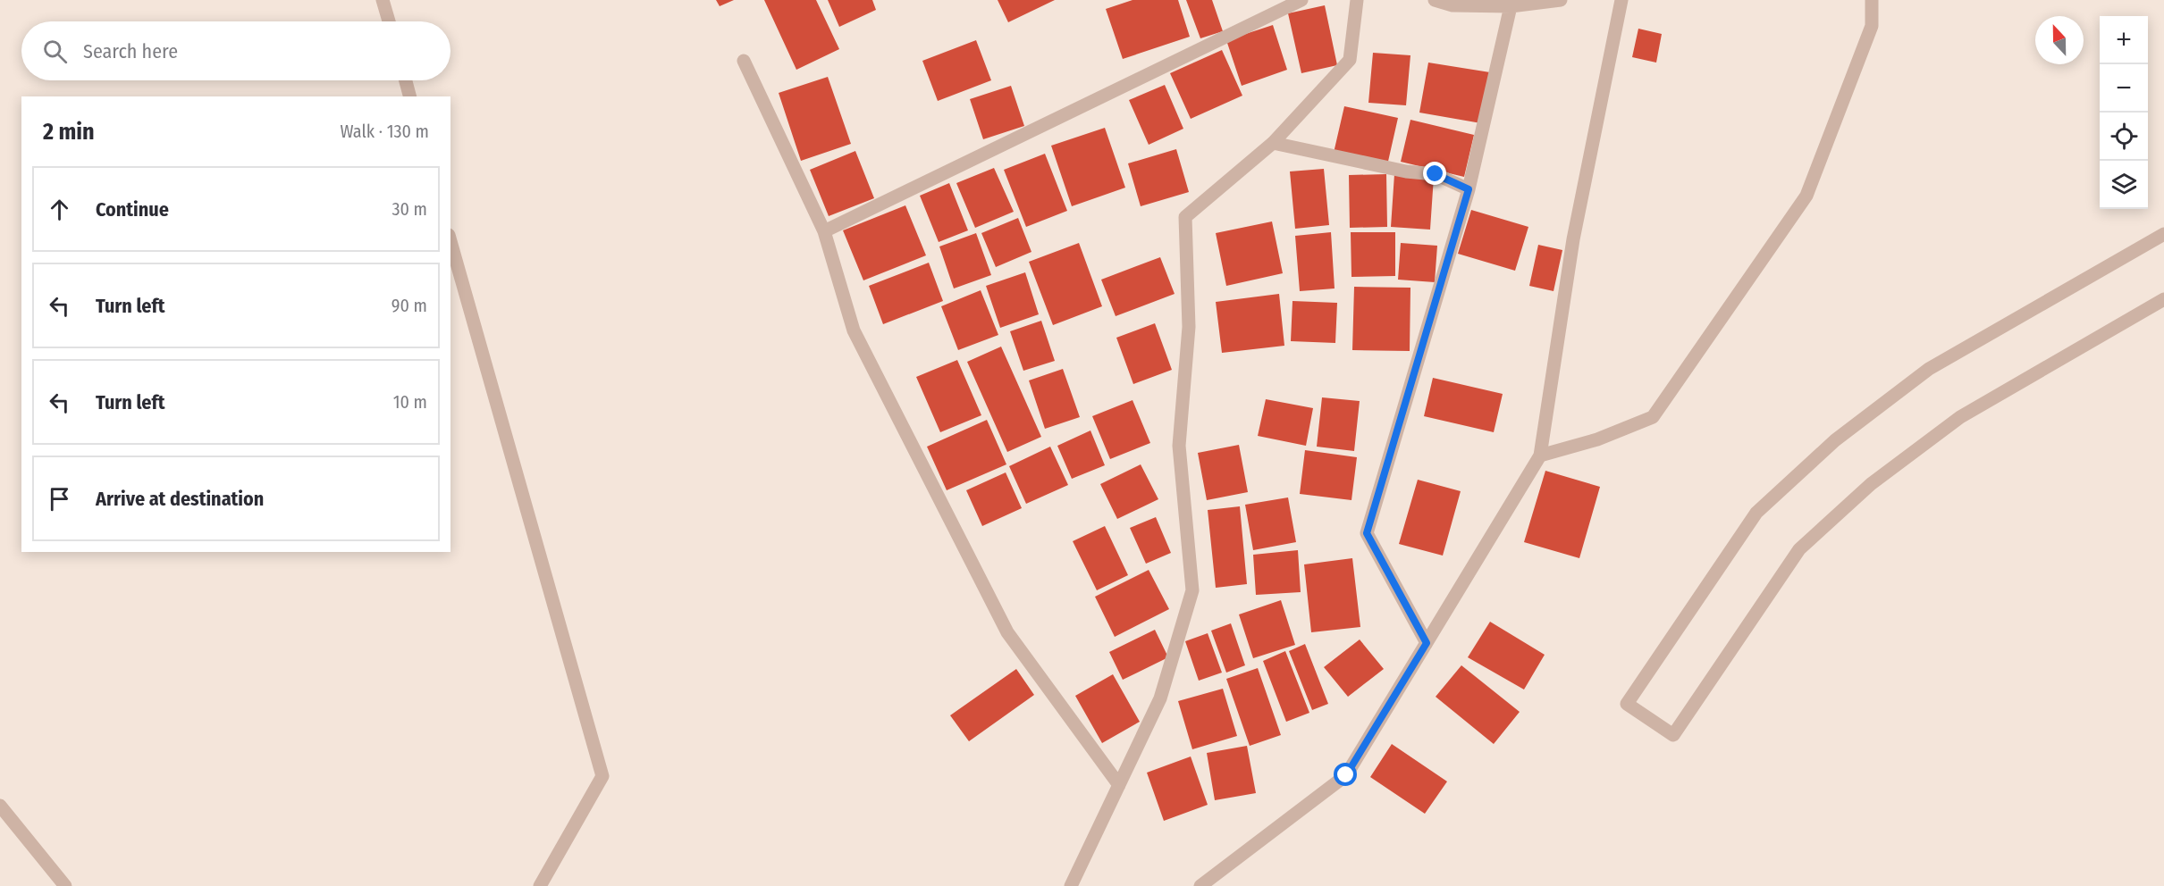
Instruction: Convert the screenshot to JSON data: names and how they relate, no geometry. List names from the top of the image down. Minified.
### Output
{"north":"top","page":{"map_buttons":["+","−"],"search":"Search here","heading":["2 min","Walk · 130 m"],"list":[["Continue","30 m"],["Turn left","90 m"],["Turn left","10 m"],"Arrive at destination"]}}
